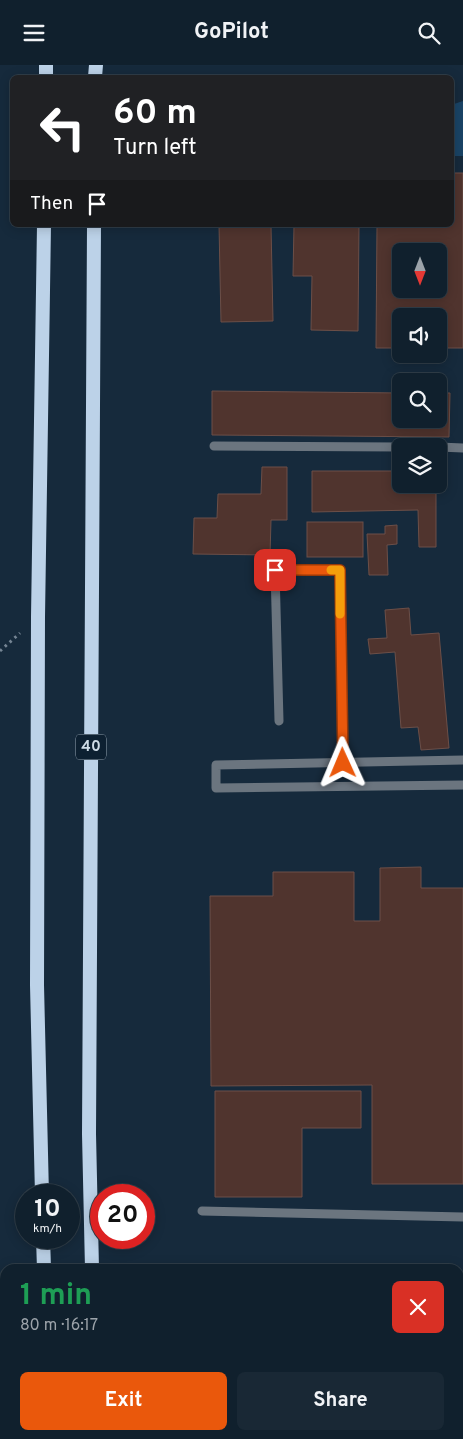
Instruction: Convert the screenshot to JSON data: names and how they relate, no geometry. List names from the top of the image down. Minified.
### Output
{"streets":{"highway":["40"]},"north":"bottom","page":{"header":"GoPilot","turn":["60 m","Turn left"],"then":"Then","speed":"10 km/h","limit":"20","heading":["1 min","80 m · 16:17"],"buttons":["Exit","Share"]}}
